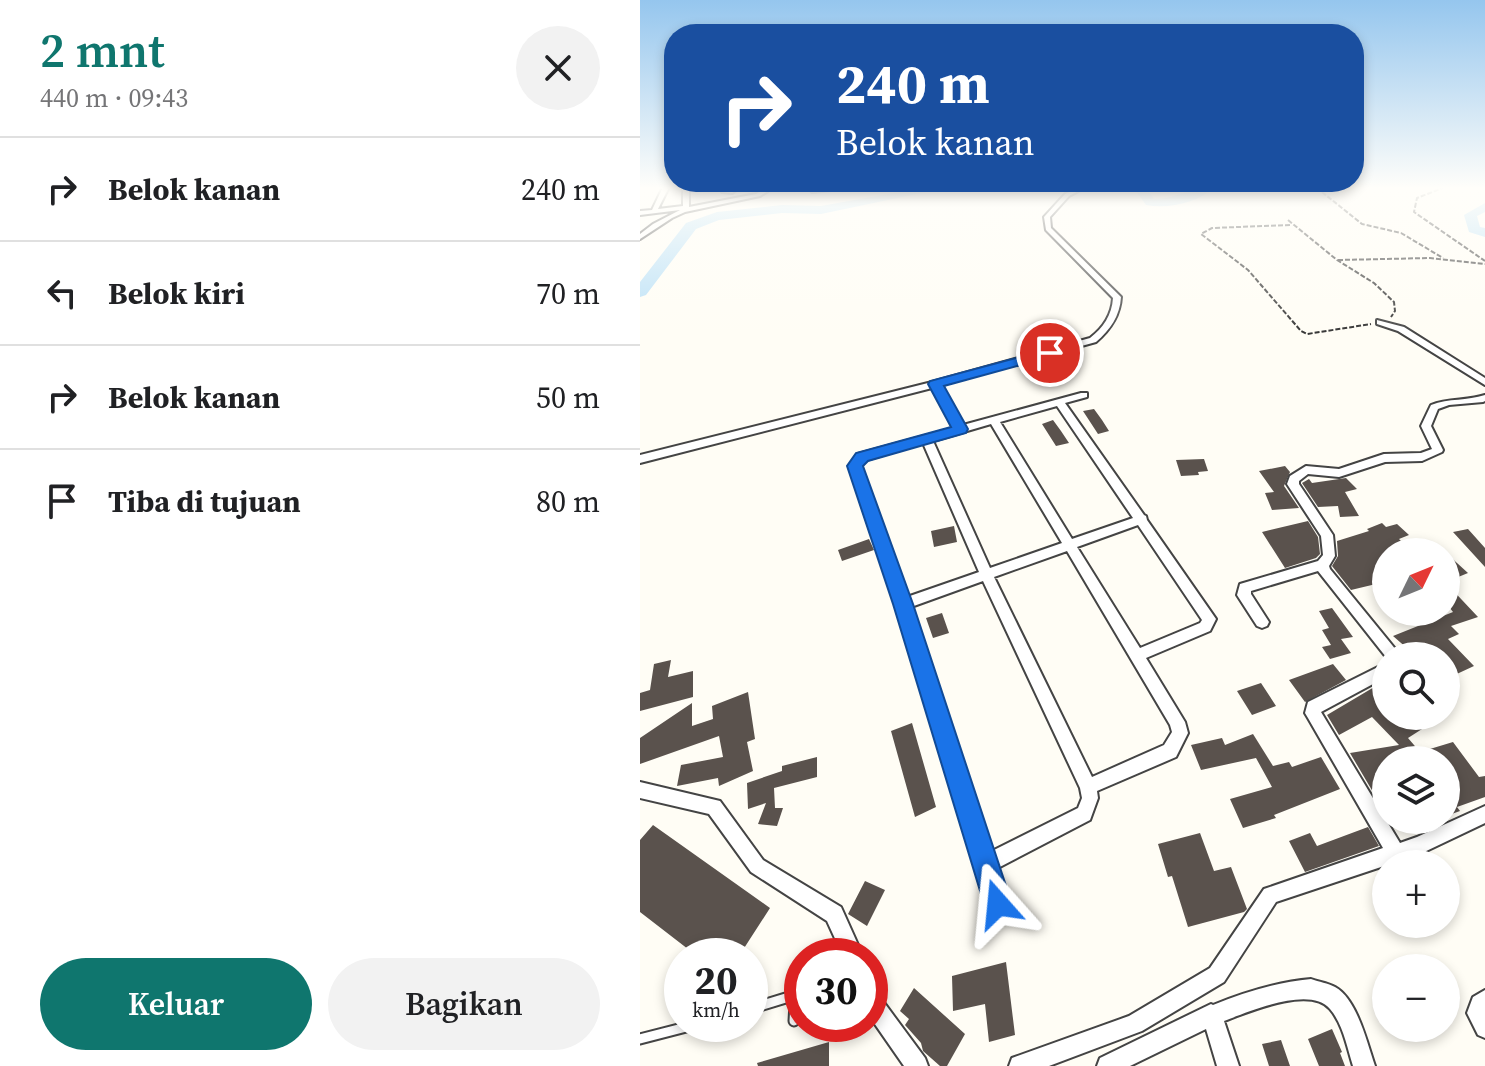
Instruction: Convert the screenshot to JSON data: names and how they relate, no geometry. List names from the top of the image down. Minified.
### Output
{"north":"top right","page":{"heading":["2 mnt","440 m · 09:43"],"turn":["240 m","Belok kanan"],"list":[{"name":"Belok kanan","value":"240 m"},{"name":"Belok kiri","value":"70 m"},{"name":"Belok kanan","value":"50 m"},{"name":"Tiba di tujuan","value":"80 m"}],"map_buttons":["+","−"],"speed":"20 km/h","limit":"30","buttons":["Keluar","Bagikan"]}}
